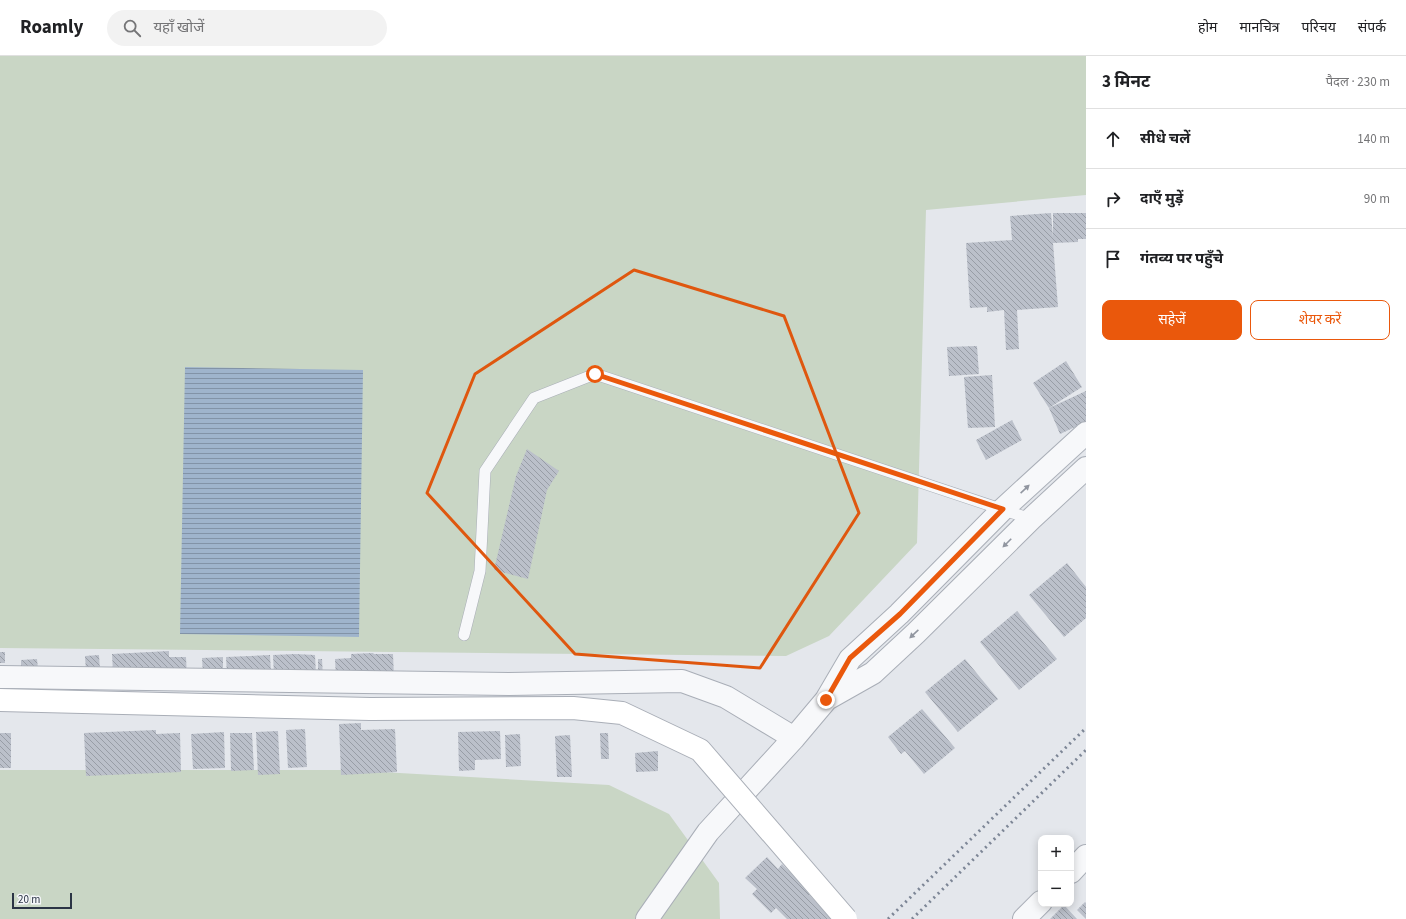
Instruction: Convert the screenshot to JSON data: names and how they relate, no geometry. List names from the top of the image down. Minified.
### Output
{"scale_bar":"20 m","page":{"header":"Roamly","search":"यहाँ खोजें","nav":["होम","मानचित्र","परिचय","संपर्क"],"heading":["3 मिनट","पैदल · 230 m"],"list":[["सीधे चलें","140 m"],["दाएँ मुड़ें","90 m"],"गंतव्य पर पहुँचे"],"buttons":["सहेजें","शेयर करें"],"map_buttons":["+","−"],"scale":"20 m"}}
